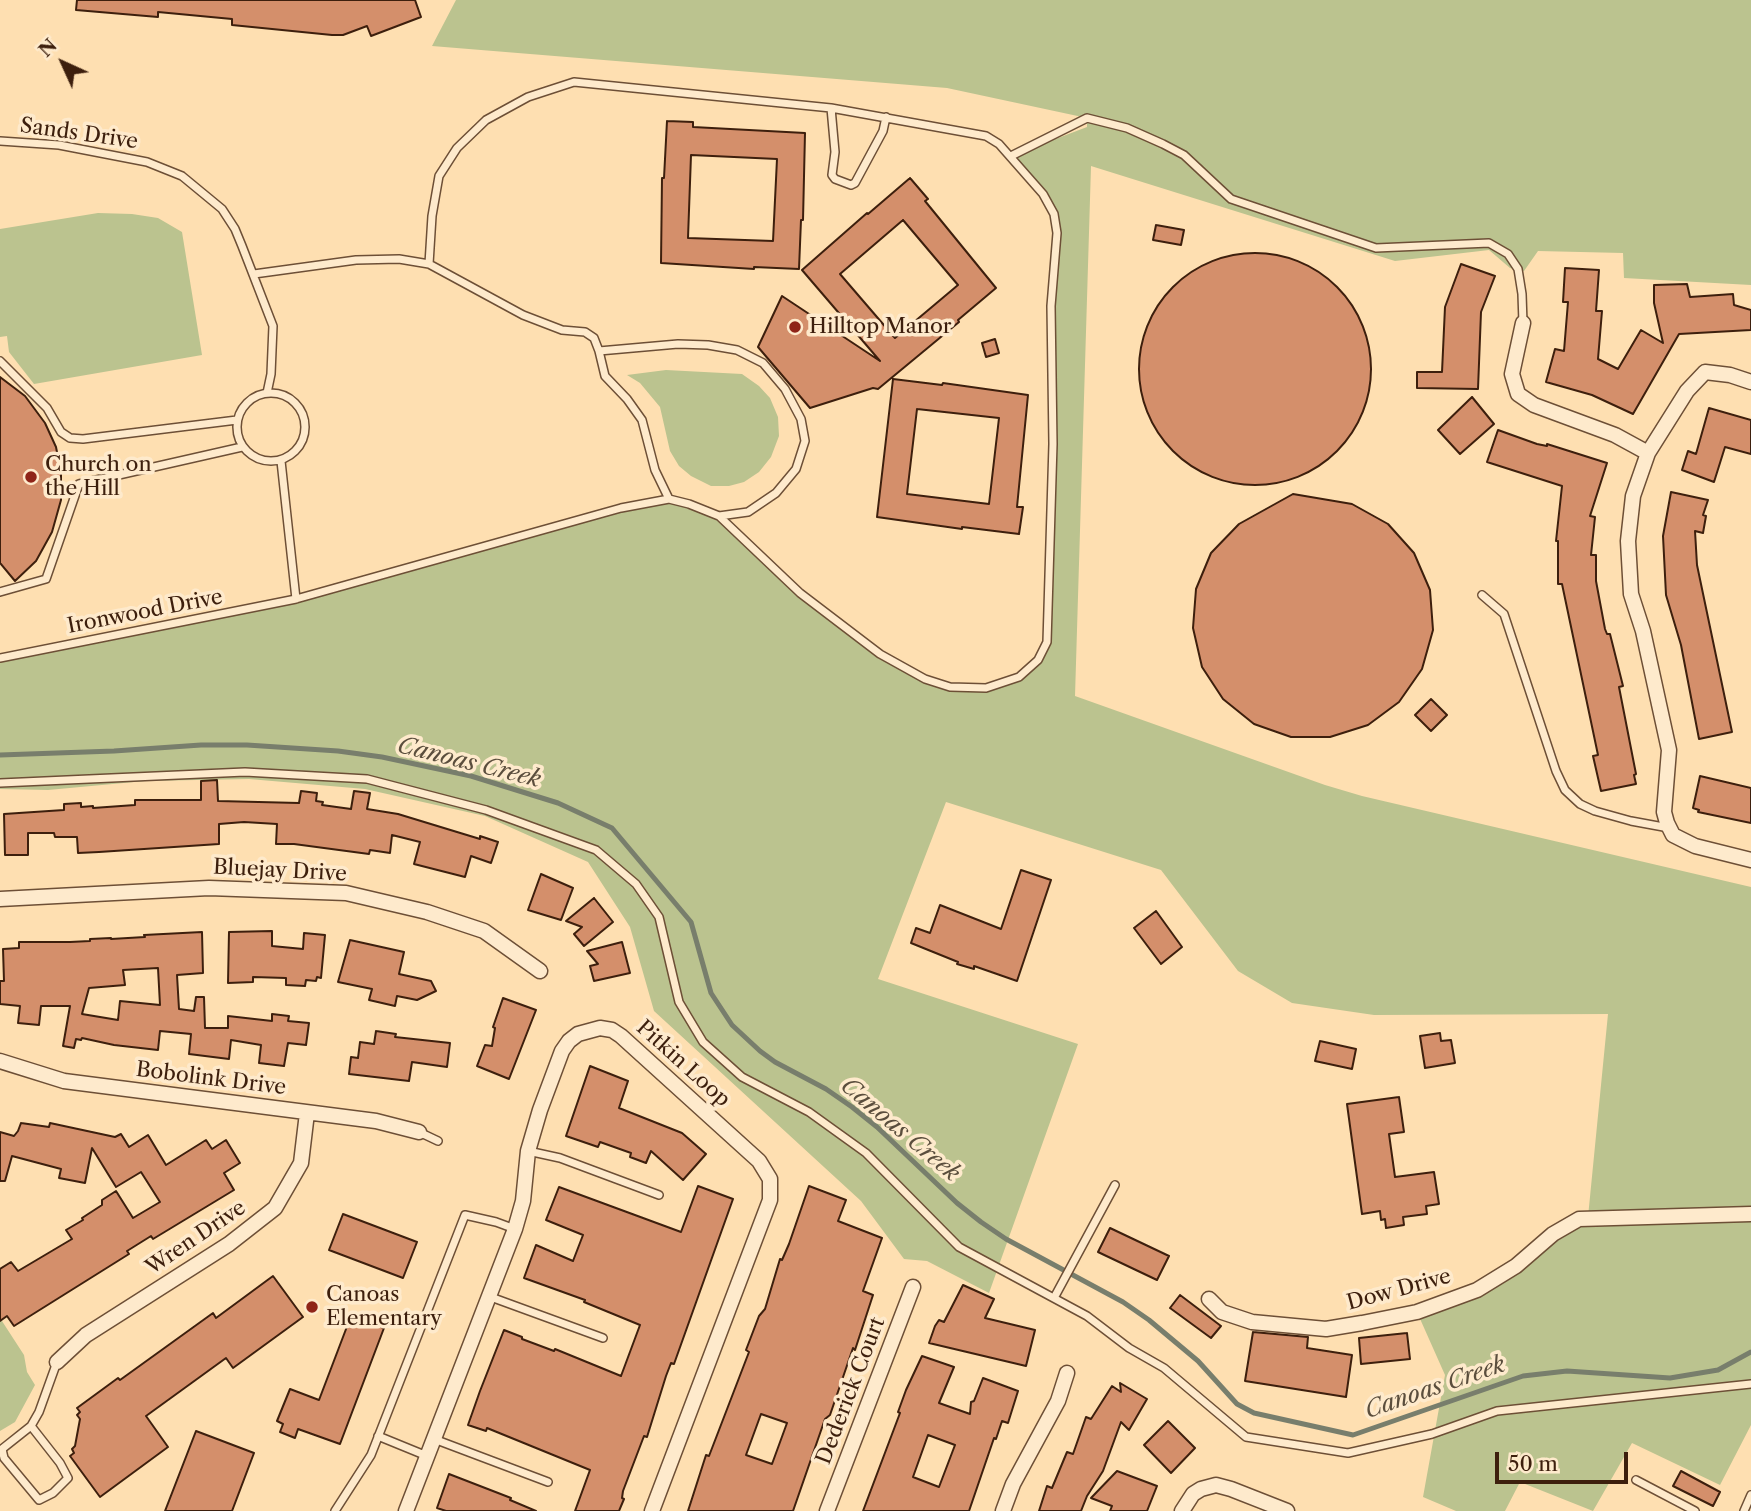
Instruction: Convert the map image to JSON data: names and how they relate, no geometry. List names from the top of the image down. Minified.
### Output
{"streets":{"street":["Bluejay Drive","Pitkin Loop","Bobolink Drive","Wren Drive","Dow Drive","Dederick Court"],"lane":["Sands Drive","Ironwood Drive"]},"crossings":[["Bobolink Drive","Wren Drive"]],"water":["Canoas Creek"],"places":["Hilltop Manor","Church on the Hill","Canoas Elementary"],"scale_bar":"50 m","north":"top left"}
